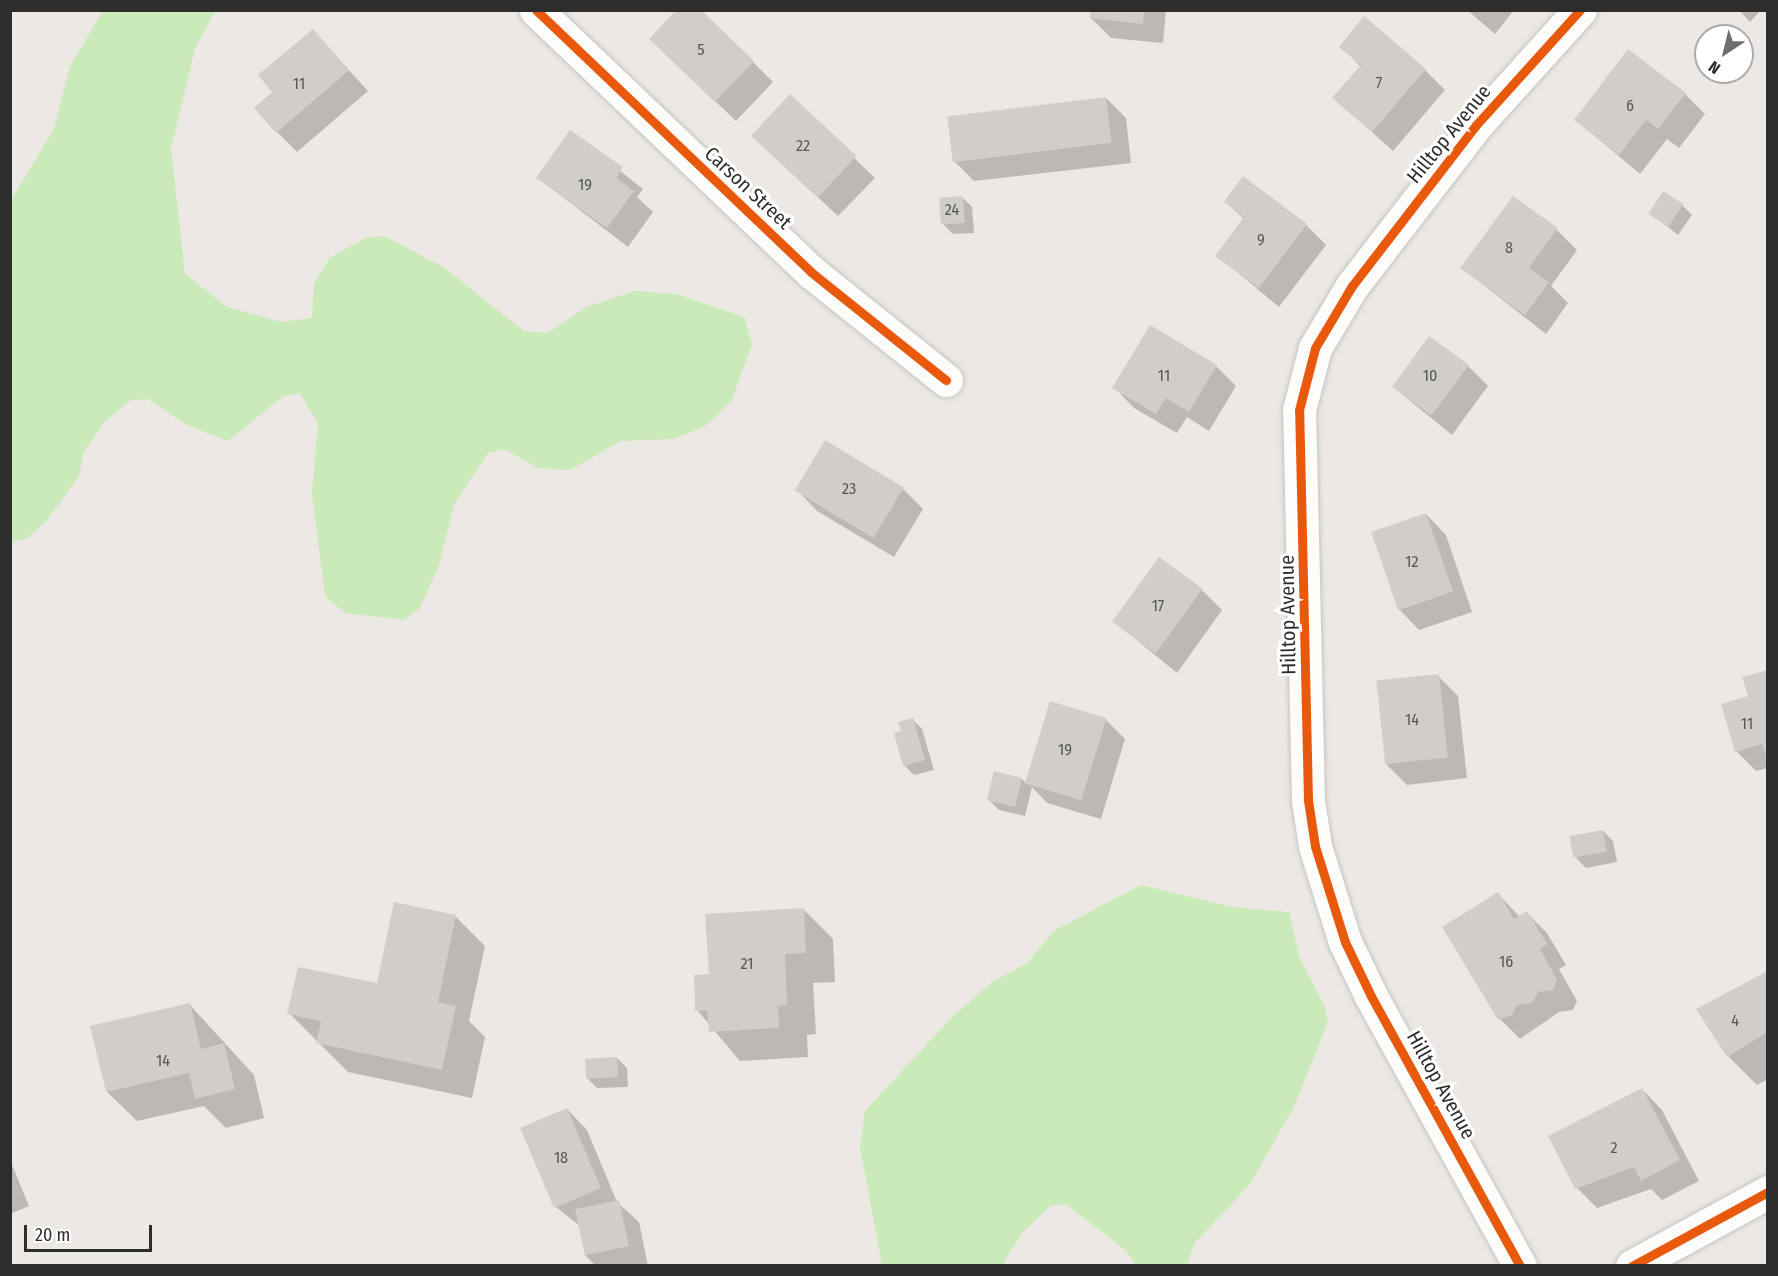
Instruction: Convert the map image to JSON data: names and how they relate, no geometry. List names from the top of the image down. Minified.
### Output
{"streets":{"street":["Hilltop Avenue","Carson Street"]},"house_numbers":["5","7","11","6","22","19","24","9","8","11","10","23","12","17","14","11","19","16","21","4","14","2","18"],"scale_bar":"20 m","north":"bottom left"}
